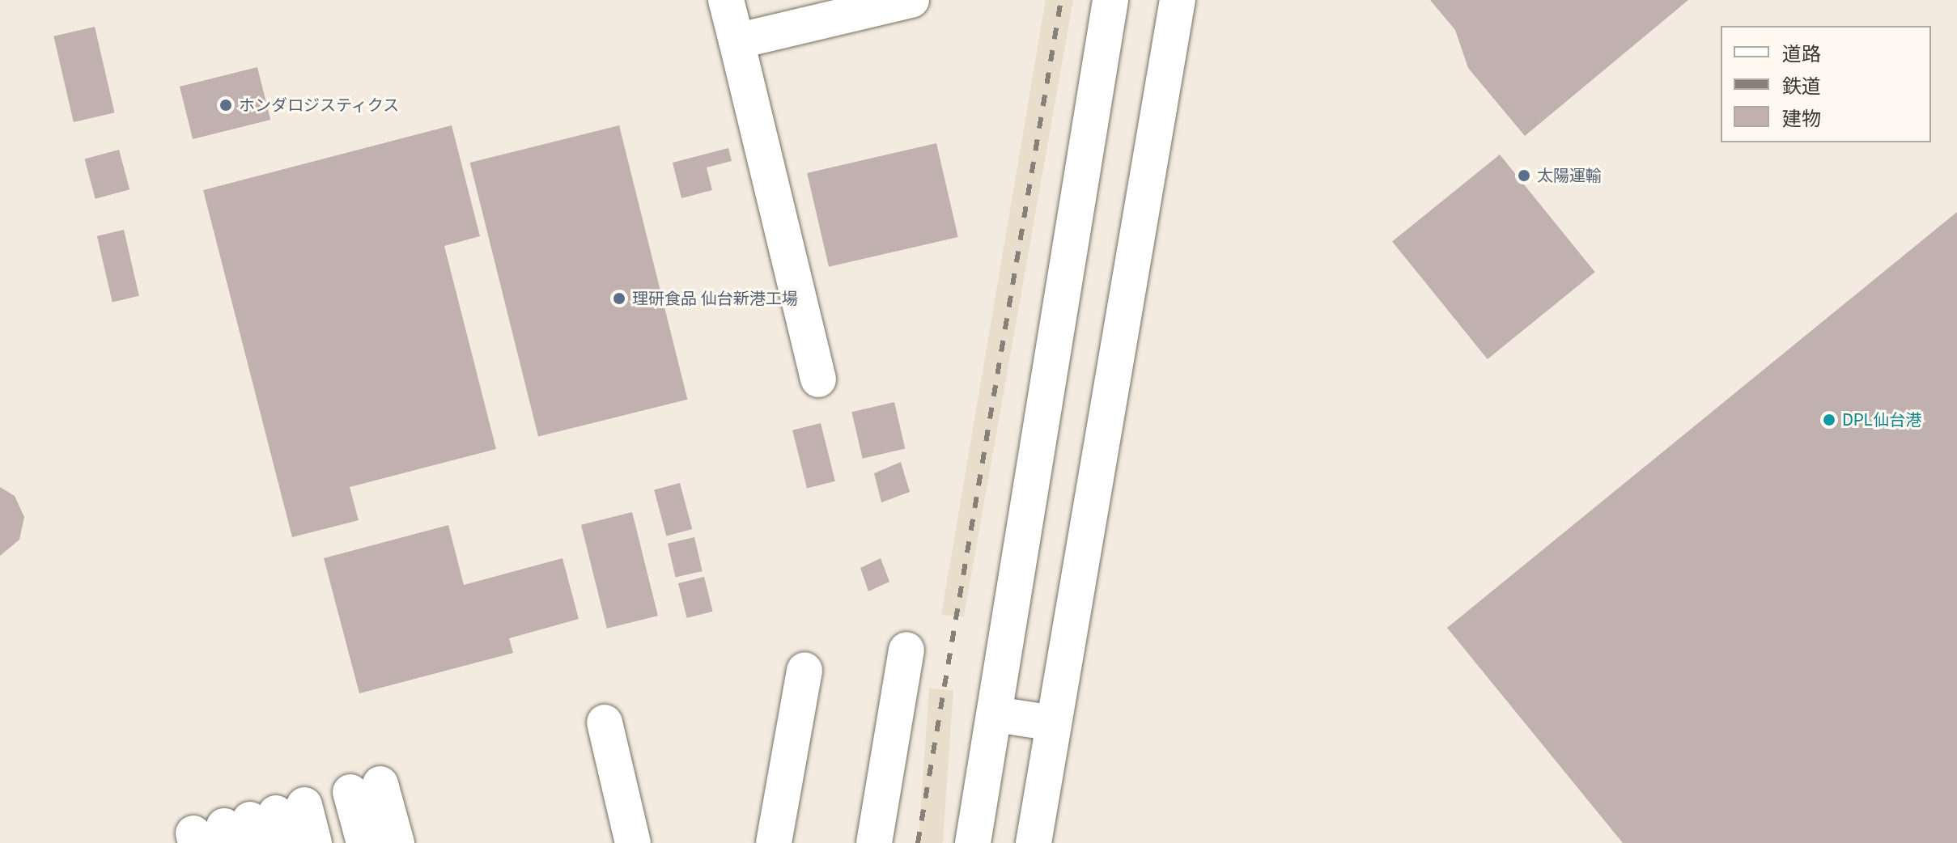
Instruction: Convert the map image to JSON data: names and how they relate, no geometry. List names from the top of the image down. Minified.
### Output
{"places":["ホンダロジスティクス","太陽運輸","理研食品 仙台新港工場","DPL仙台港"],"legend":["道路","鉄道","建物"]}
